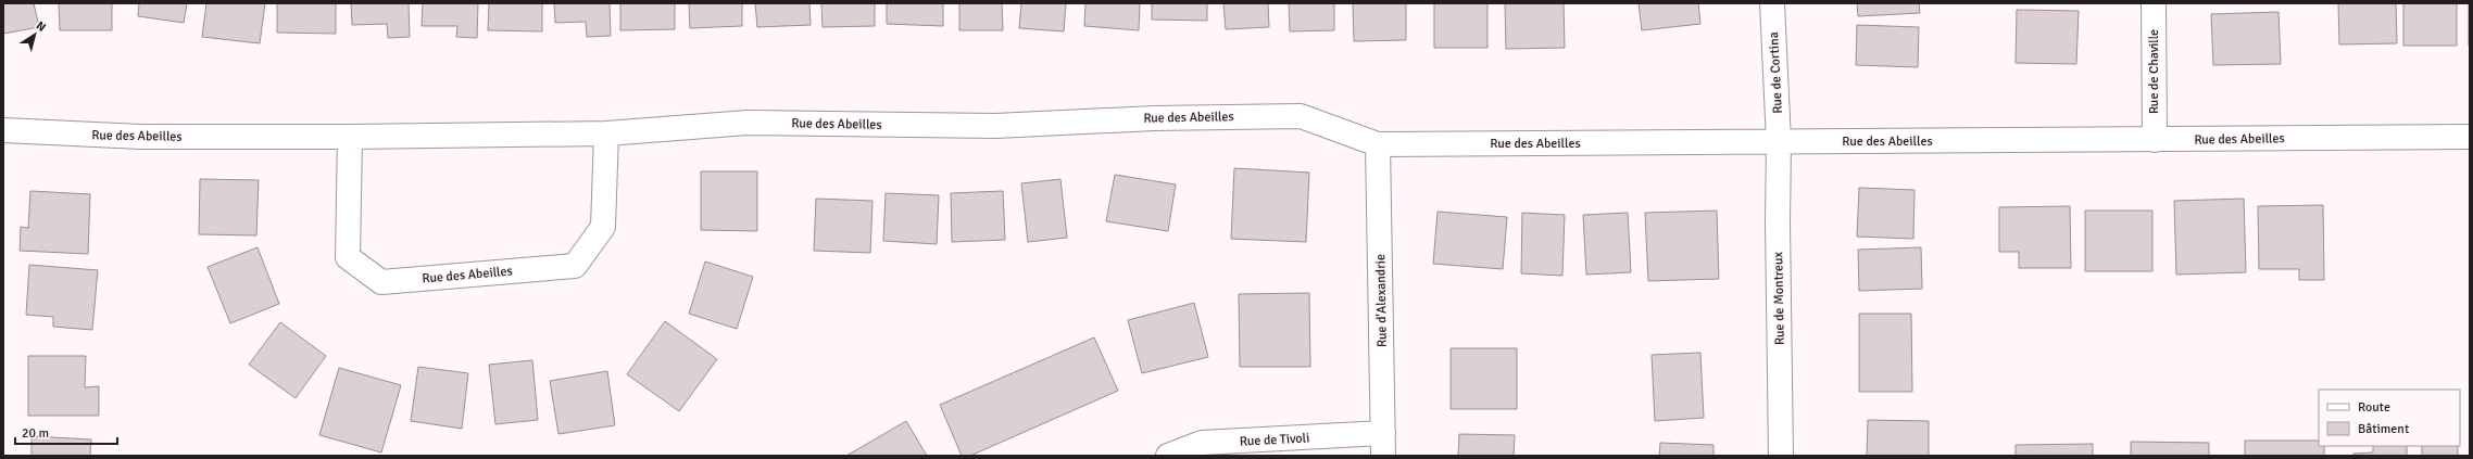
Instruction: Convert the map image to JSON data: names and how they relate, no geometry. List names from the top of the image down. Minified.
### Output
{"streets":{"street":["Rue de Chaville","Rue de Cortina","Rue des Abeilles","Rue de Montreux","Rue d'Alexandrie","Rue de Tivoli"]},"crossings":[["Rue de Chaville","Rue des Abeilles"],["Rue de Cortina","Rue des Abeilles"],["Rue de Cortina","Rue de Montreux"],["Rue des Abeilles","Rue de Montreux"],["Rue des Abeilles","Rue d'Alexandrie"],["Rue d'Alexandrie","Rue de Tivoli"]],"legend":["Route","Bâtiment"],"scale_bar":"20 m","north":"top right"}
